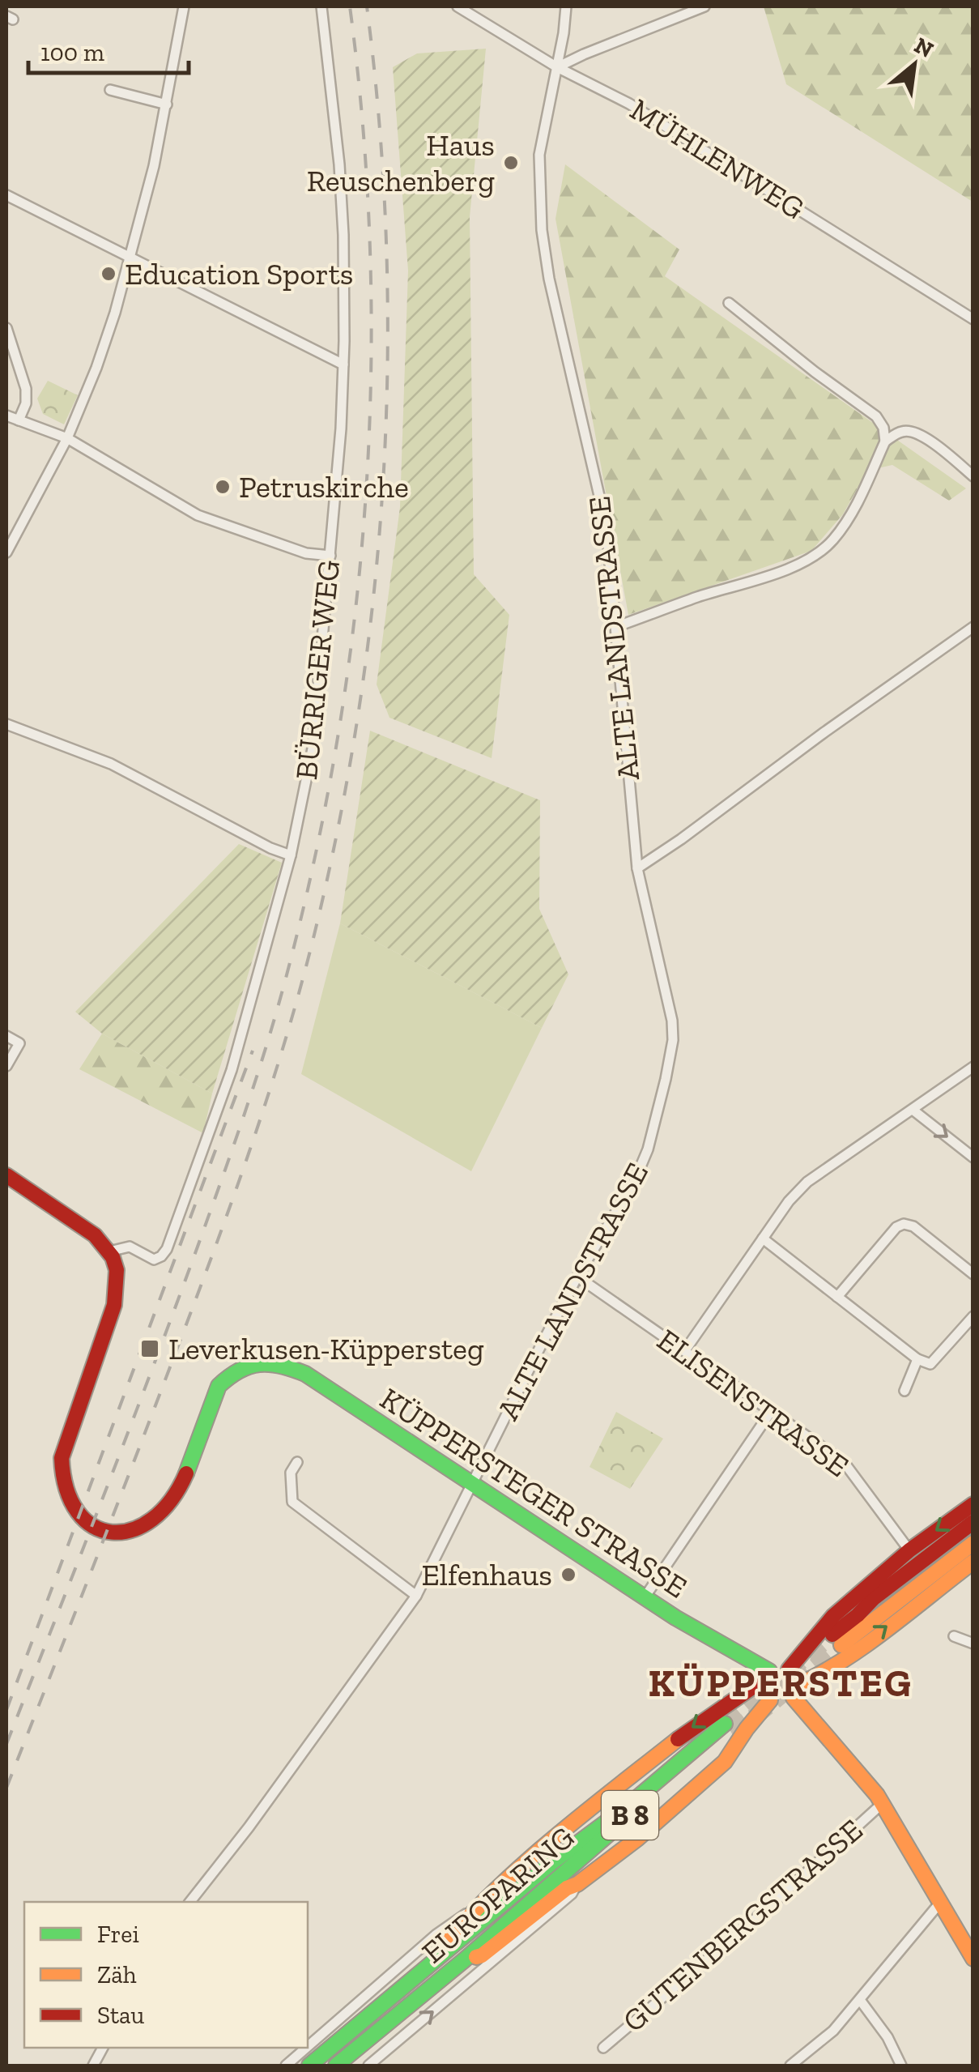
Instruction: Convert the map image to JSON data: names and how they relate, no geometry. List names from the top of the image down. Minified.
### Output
{"streets":{"main road":["KÜPPERSTEGER STRASSE","B 8","EUROPARING"],"street":["MÜHLENWEG","ALTE LANDSTRASSE","BÜRRIGER WEG","ELISENSTRASSE","GUTENBERGSTRASSE"]},"crossings":[["MÜHLENWEG","ALTE LANDSTRASSE"],["ALTE LANDSTRASSE","ELISENSTRASSE"],["ALTE LANDSTRASSE","KÜPPERSTEGER STRASSE"],["BÜRRIGER WEG","KÜPPERSTEGER STRASSE"],["KÜPPERSTEGER STRASSE","EUROPARING"]],"districts":["KÜPPERSTEG"],"places":{"other":["Haus Reuschenberg","Education Sports","Petruskirche","Elfenhaus"],"transit":["Leverkusen-Küppersteg"]},"legend":["Frei","Zäh","Stau"],"scale_bar":"100 m","north":"top right"}
